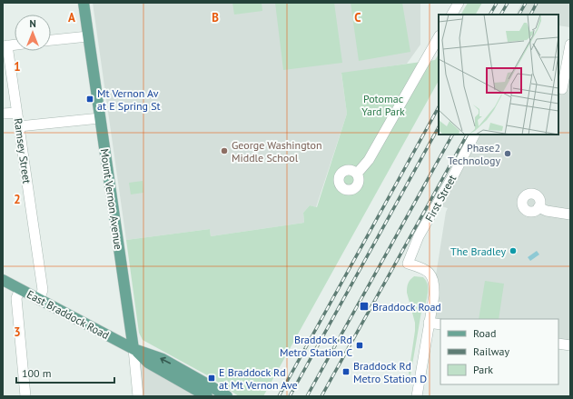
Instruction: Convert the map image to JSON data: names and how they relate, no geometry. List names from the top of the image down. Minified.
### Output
{"streets":{"main road":["Mount Vernon Avenue","East Braddock Road"],"street":["Ramsey Street","First Street"]},"crossings":[["Ramsey Street","East Braddock Road"],["Mount Vernon Avenue","East Braddock Road"]],"parks":["Potomac Yard Park"],"places":{"transit":["Mt Vernon Av at E Spring St","Braddock Road","Braddock Rd Metro Station C","Braddock Rd Metro Station D","E Braddock Rd at Mt Vernon Ave"],"other":["George Washington Middle School","Phase2 Technology","The Bradley"]},"legend":["Road","Railway","Park"],"scale_bar":"100 m","north":"top","grid":{"columns":["A","B","C"],"rows":["1","2","3"]}}
